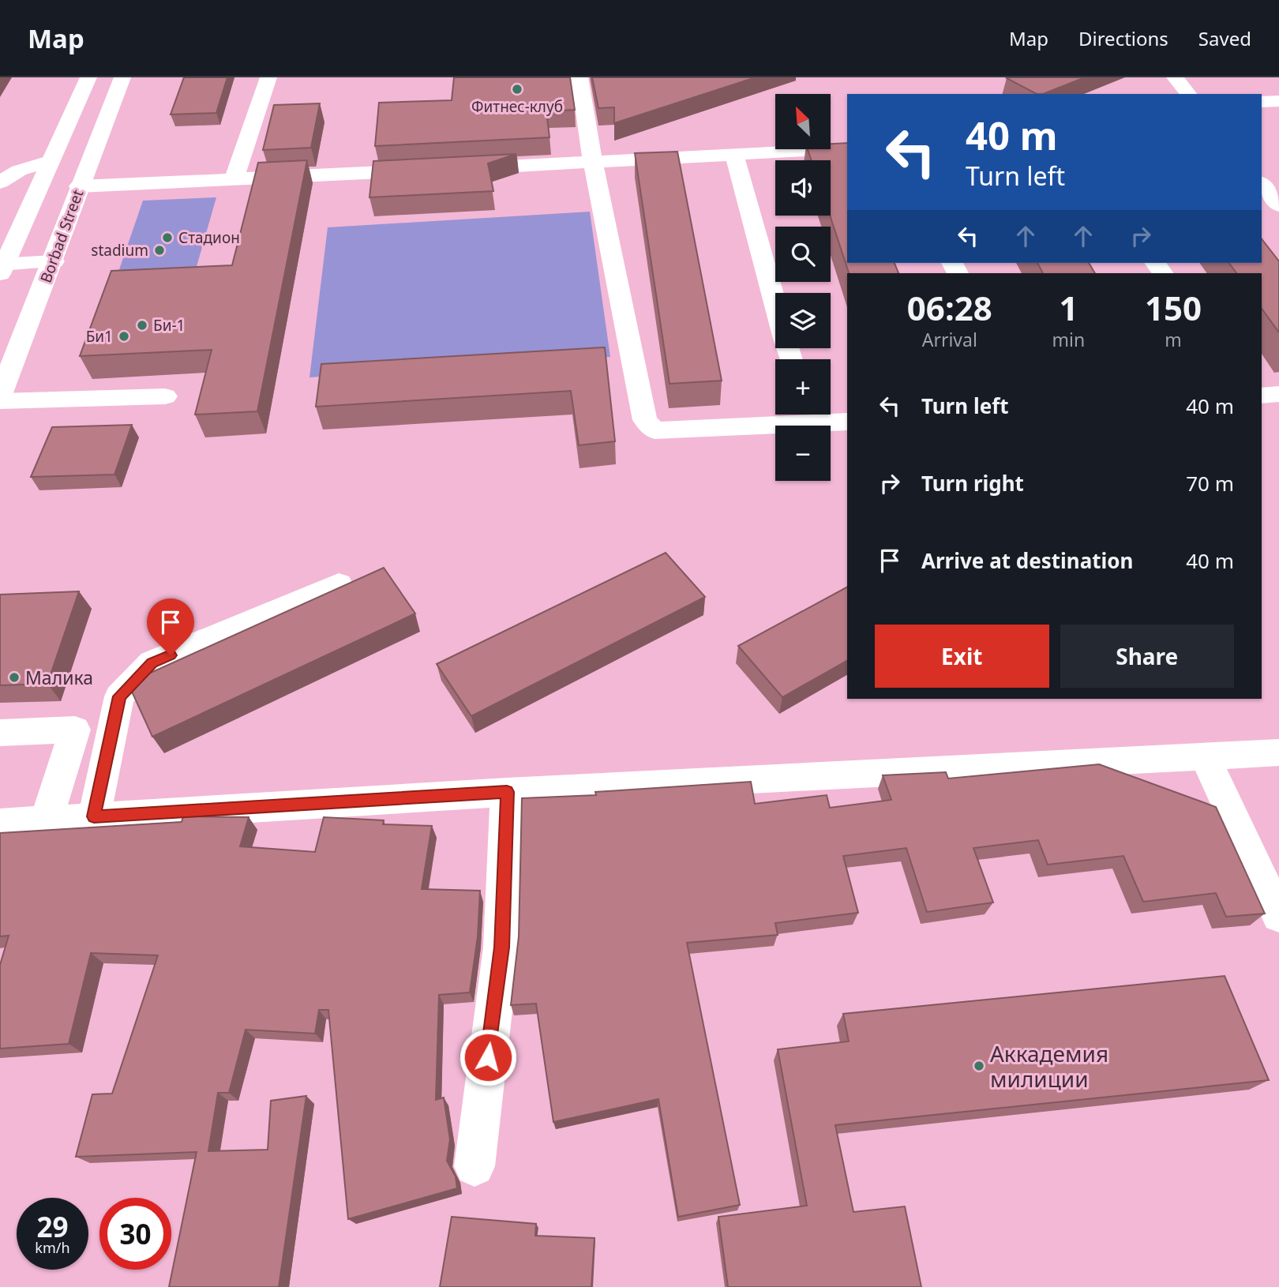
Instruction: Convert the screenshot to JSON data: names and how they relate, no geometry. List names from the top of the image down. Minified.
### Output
{"streets":{"street":["Borbad Street"]},"places":["Фитнес-клуб","Стадион","stadium","Би-1","Би1","Малика","Аккадемия милиции"],"north":"top left","page":{"header":"Map","nav":["Map","Directions","Saved"],"map_buttons":["+","−"],"turn":["40 m","Turn left"],"eta":["06:28","Arrival","1","min","150","m"],"list":[{"name":"Turn left","value":"40 m"},{"name":"Turn right","value":"70 m"},{"name":"Arrive at destination","value":"40 m"}],"buttons":["Exit","Share"],"speed":"29 km/h","limit":"30"}}
